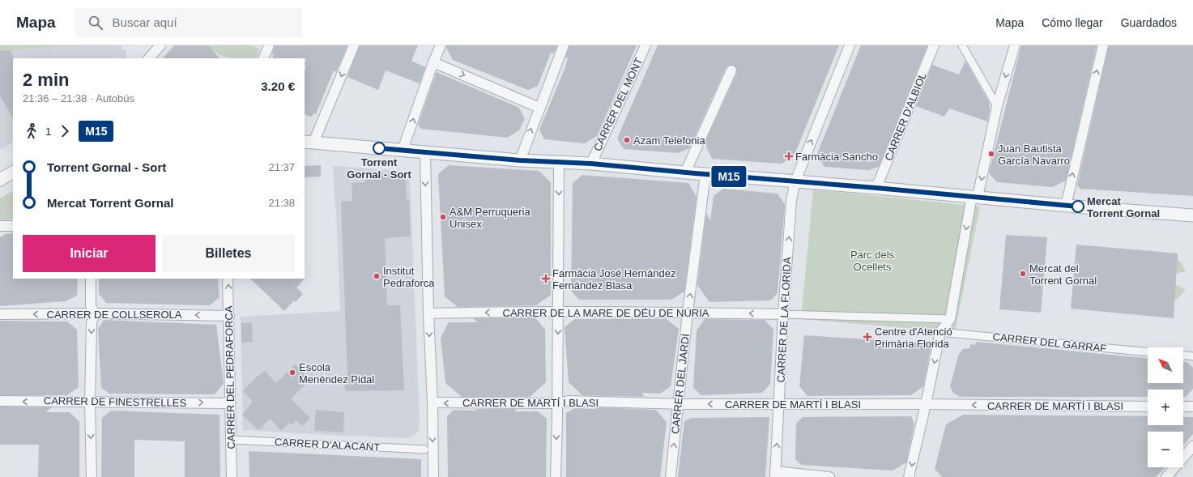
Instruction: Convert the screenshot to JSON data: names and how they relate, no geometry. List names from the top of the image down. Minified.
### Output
{"streets":{"street":["CARRER DEL MONT","CARRER D'ALBIOL","CARRER DE LA MARE DE DÉU DE NÚRIA","CARRER DE COLLSEROLA","CARRER DE LA FLORIDA","CARRER DEL GARRAF","CARRER DEL PEDRAFORCA","CARRER DEL JARDÍ","CARRER DE FINESTRELLES","CARRER DE MARTÍ I BLASI","CARRER D'ALACANT"]},"crossings":[["CARRER DE LA MARE DE DÉU DE NÚRIA","CARRER DE LA FLORIDA"],["CARRER DE LA MARE DE DÉU DE NÚRIA","CARRER DEL JARDÍ"],["CARRER DE COLLSEROLA","CARRER DEL PEDRAFORCA"],["CARRER DE LA FLORIDA","CARRER DE MARTÍ I BLASI"],["CARRER DEL PEDRAFORCA","CARRER DE FINESTRELLES"],["CARRER DEL PEDRAFORCA","CARRER D'ALACANT"],["CARRER DEL JARDÍ","CARRER DE MARTÍ I BLASI"]],"one_way":["CARRER DE LA MARE DE DÉU DE NÚRIA","CARRER DE COLLSEROLA","CARRER DE LA FLORIDA","CARRER DEL JARDÍ","CARRER DE MARTÍ I BLASI"],"parks":["Parc dels Ocellets"],"places":{"other":["Azam Telefonia","Torrent Gornal - Sort","Juan Bautista García Navarro","Mercat Torrent Gornal","A&M Perruqueria Unisex","Mercat del Torrent Gornal","Institut Pedraforca","Escola Menéndez Pidal"],"health":["Farmàcia Sancho","Farmàcia José Hernández Fernández Blasa","Centre d'Atenció Primària Florida"]},"lines":["bus line M15"],"north":"top left","page":{"header":"Mapa","search":"Buscar aquí","nav":["Mapa","Cómo llegar","Guardados"],"on_map":"M15","heading":["2 min","21:36 – 21:38 · Autobús","3.20 €"],"legs":["1","M15"],"list":[{"name":"Torrent Gornal - Sort","value":"21:37"},{"name":"Mercat Torrent Gornal","value":"21:38"}],"buttons":["Iniciar","Billetes"],"map_buttons":["+","−"]}}
